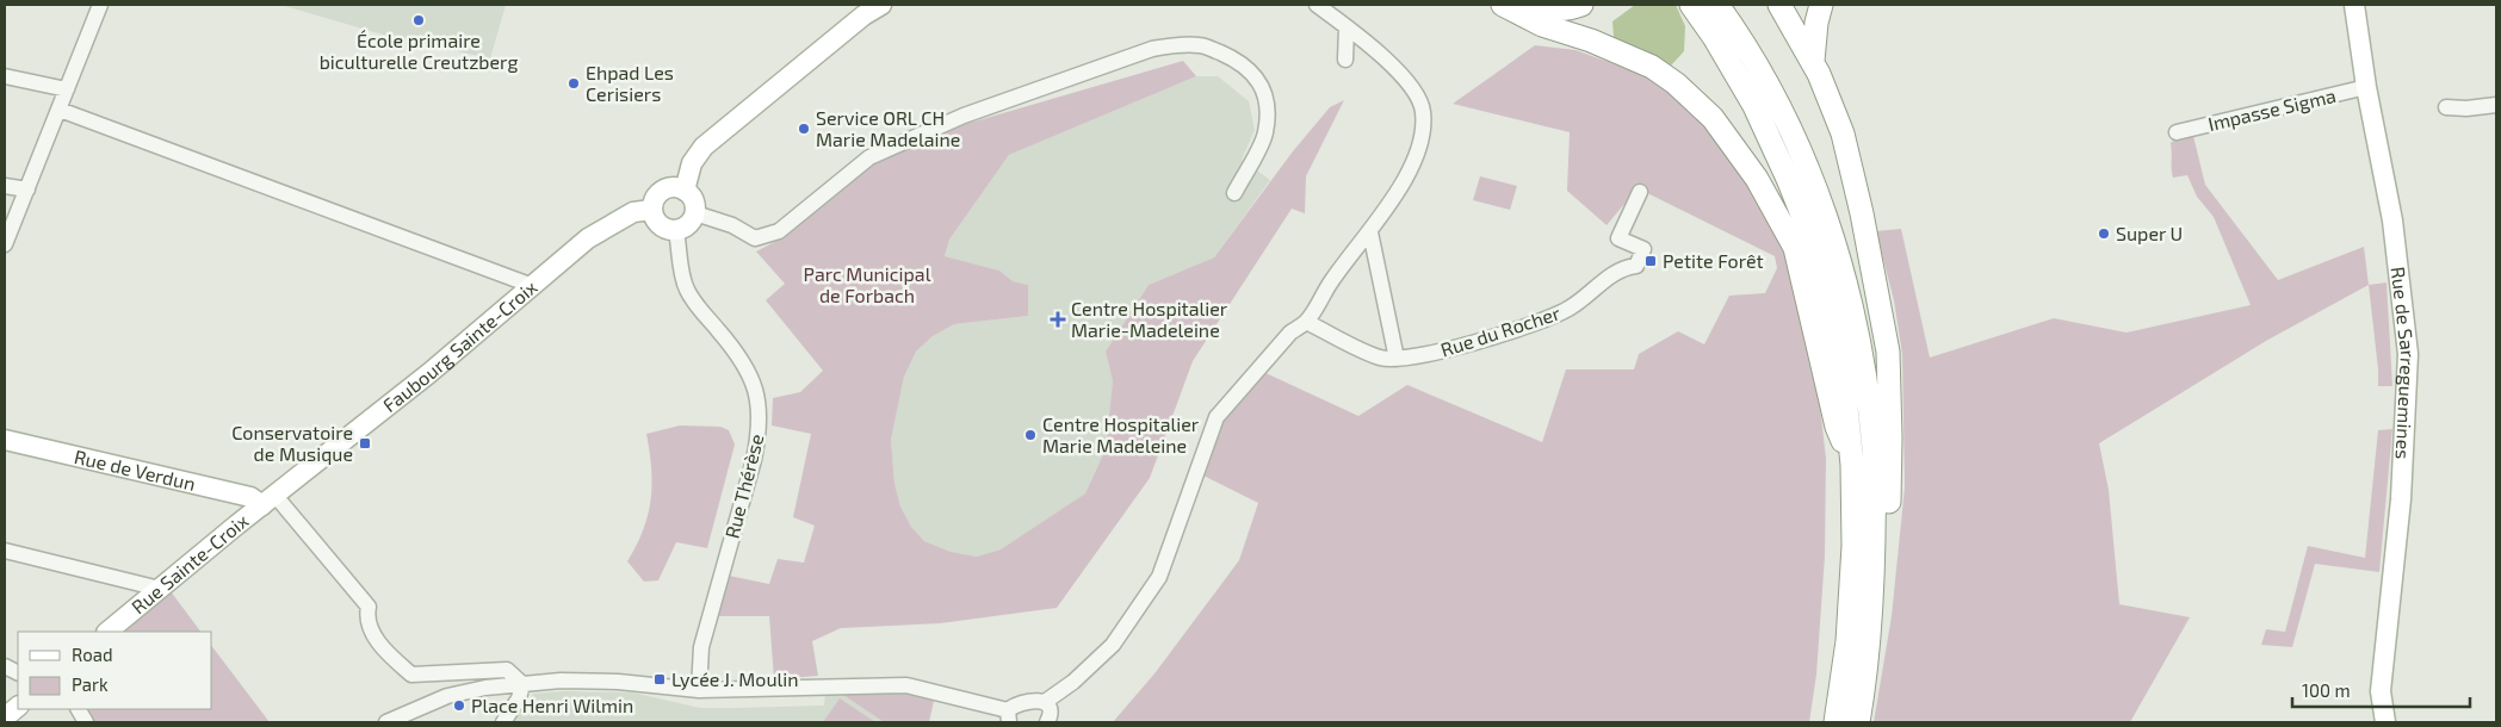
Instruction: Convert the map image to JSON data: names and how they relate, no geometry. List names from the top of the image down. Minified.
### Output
{"streets":{"main road":["Faubourg Sainte-Croix","Rue de Sarreguemines","Rue de Verdun","Rue Sainte-Croix"],"street":["Impasse Sigma","Rue du Rocher","Rue Thérèse"]},"crossings":[["Impasse Sigma","Rue de Sarreguemines"],["Faubourg Sainte-Croix","Rue de Verdun"],["Faubourg Sainte-Croix","Rue Thérèse"],["Faubourg Sainte-Croix","Rue Sainte-Croix"],["Rue de Verdun","Rue Sainte-Croix"]],"parks":["Parc Municipal de Forbach"],"places":{"other":["École primaire biculturelle Creutzberg","Ehpad Les Cerisiers","Service ORL CH Marie Madelaine","Super U","Centre Hospitalier Marie Madeleine","Place Henri Wilmin"],"transit":["Petite Forêt","Conservatoire de Musique","Lycée J. Moulin"],"health":["Centre Hospitalier Marie-Madeleine"]},"legend":["Road","Park"],"scale_bar":"100 m"}
